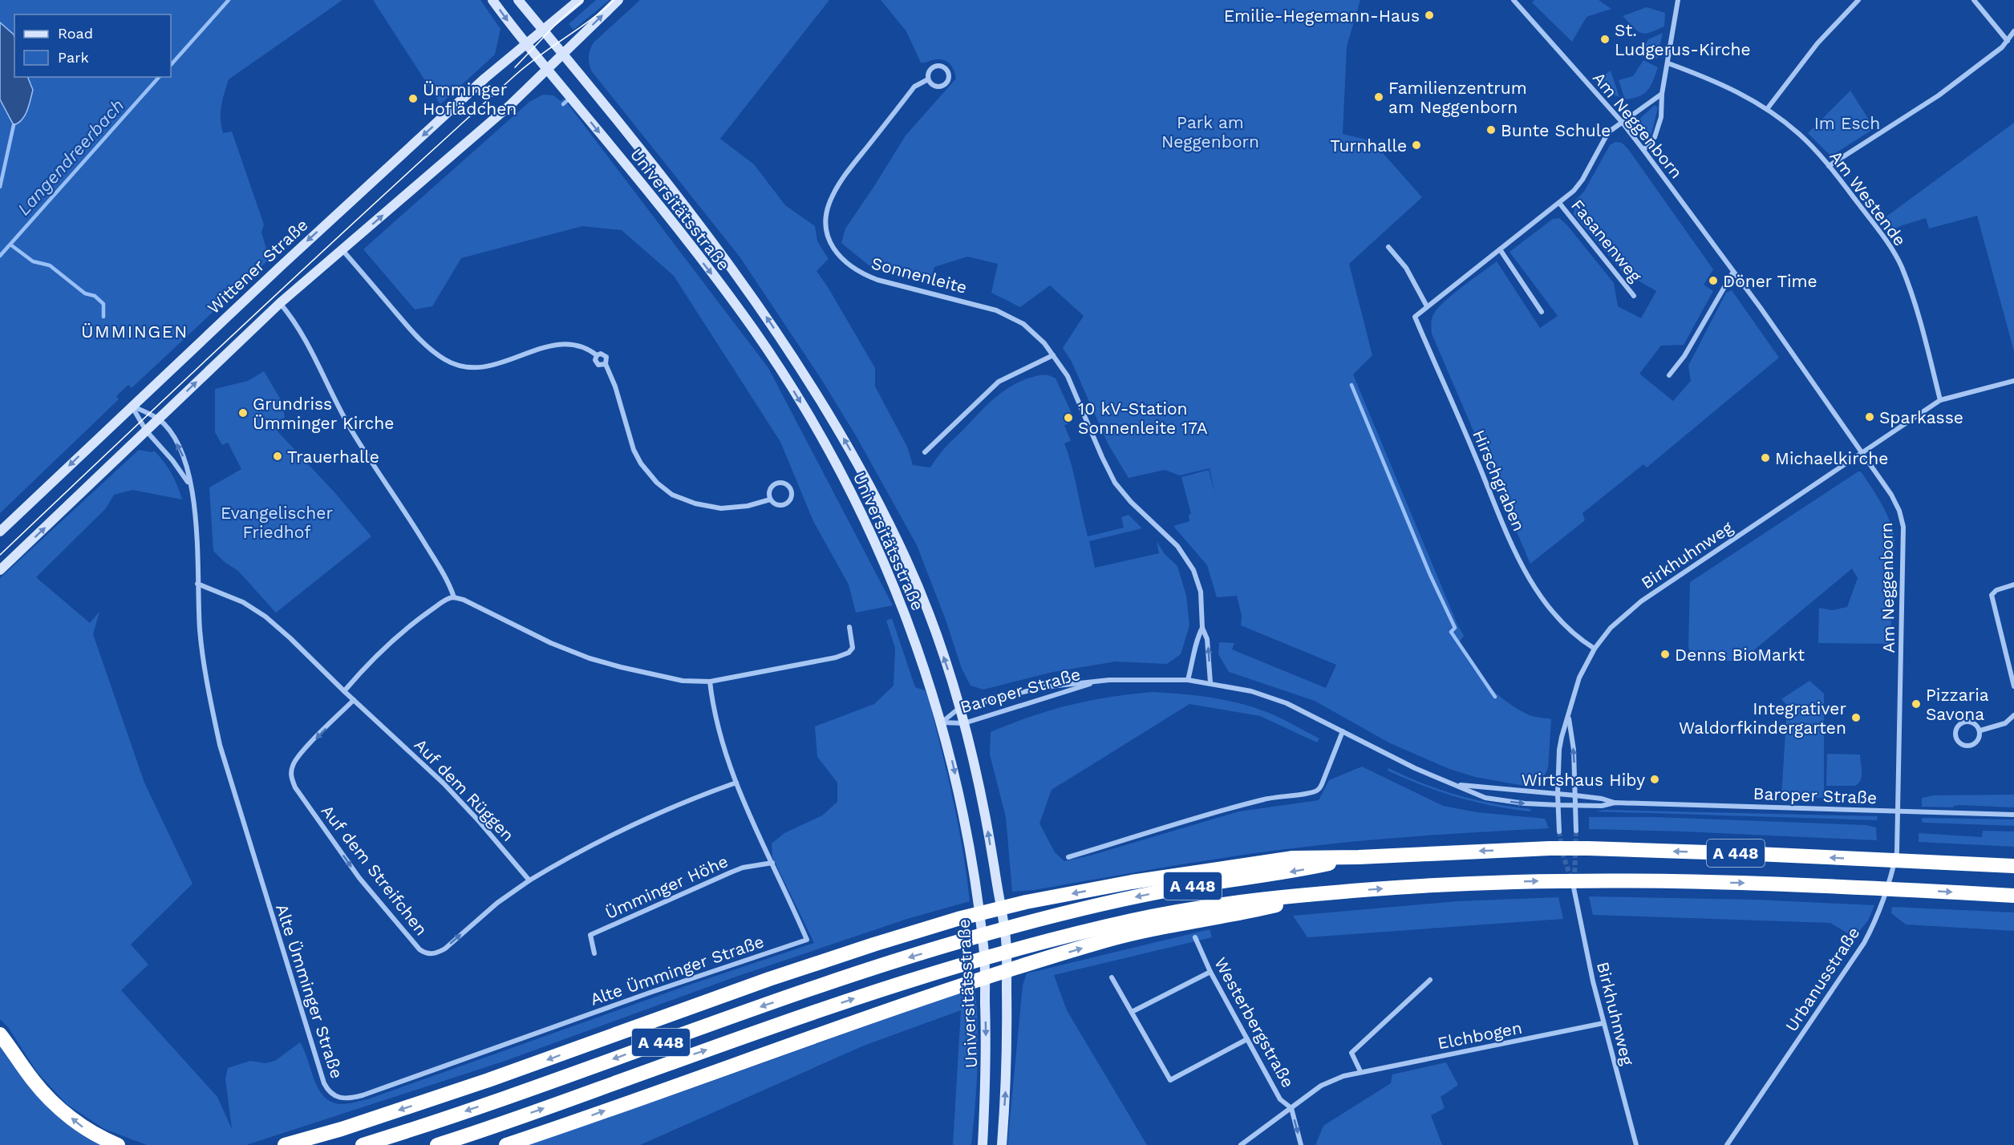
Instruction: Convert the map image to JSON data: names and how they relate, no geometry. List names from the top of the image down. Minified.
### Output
{"streets":{"highway":["A 448"],"main road":["Universitätsstraße","Wittener Straße"],"street":["Am Neggenborn","Am Westende","Fasanenweg","Sonnenleite","Hirschgraben","Birkhuhnweg","Baroper Straße","Auf dem Rüggen","Auf dem Streifchen","Ümminger Höhe","Alte Ümminger Straße","Urbanusstraße","Westerbergstraße","Elchbogen"]},"crossings":[["Am Neggenborn","Hirschgraben"],["Am Neggenborn","Birkhuhnweg"],["Am Neggenborn","Baroper Straße"],["Am Neggenborn","Urbanusstraße"],["Am Westende","Birkhuhnweg"],["Universitätsstraße","Wittener Straße"],["Universitätsstraße","Baroper Straße"],["Fasanenweg","Hirschgraben"],["Wittener Straße","Alte Ümminger Straße"],["Sonnenleite","Baroper Straße"],["Hirschgraben","Birkhuhnweg"],["Birkhuhnweg","Baroper Straße"],["Birkhuhnweg","Elchbogen"],["Baroper Straße","Urbanusstraße"],["Auf dem Rüggen","Auf dem Streifchen"],["Auf dem Rüggen","Alte Ümminger Straße"],["Ümminger Höhe","Alte Ümminger Straße"],["Westerbergstraße","Elchbogen"]],"districts":["ÜMMINGEN"],"water":["Langendreerbach"],"parks":["Park am Neggenborn","Im Esch","Evangelischer Friedhof"],"places":["Emilie-Hegemann-Haus","St. Ludgerus-Kirche","Familienzentrum am Neggenborn","Ümminger Hoflädchen","Bunte Schule","Turnhalle","Döner Time","Grundriss Ümminger Kirche","Sparkasse","10 kV-Station Sonnenleite 17A","Trauerhalle","Michaelkirche","Denns BioMarkt","Pizzaria Savona","Integrativer Waldorfkindergarten","Wirtshaus Hiby"],"legend":["Road","Park"]}
